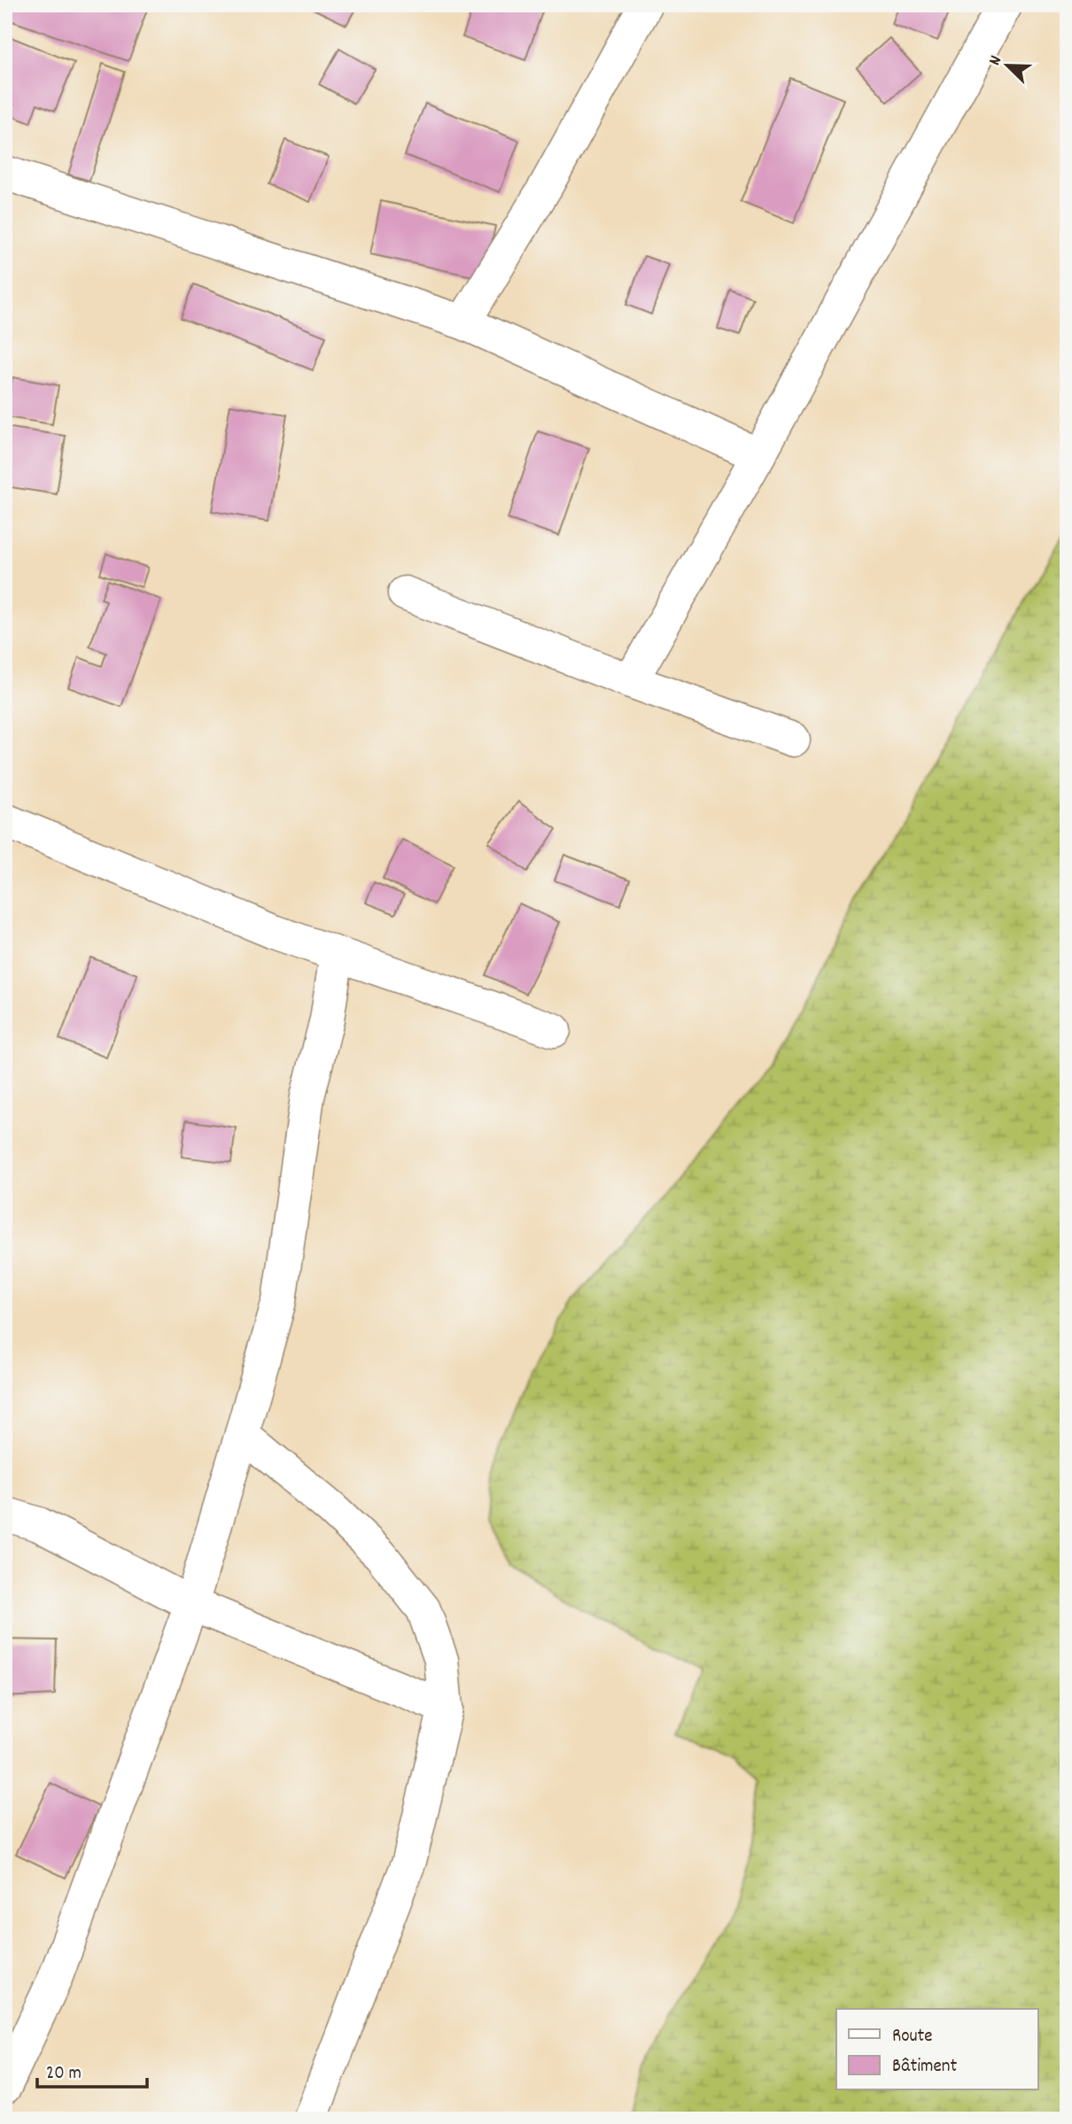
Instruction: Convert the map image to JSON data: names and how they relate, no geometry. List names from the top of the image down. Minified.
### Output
{"legend":["Route","Bâtiment"],"scale_bar":"20 m","north":"top left"}
